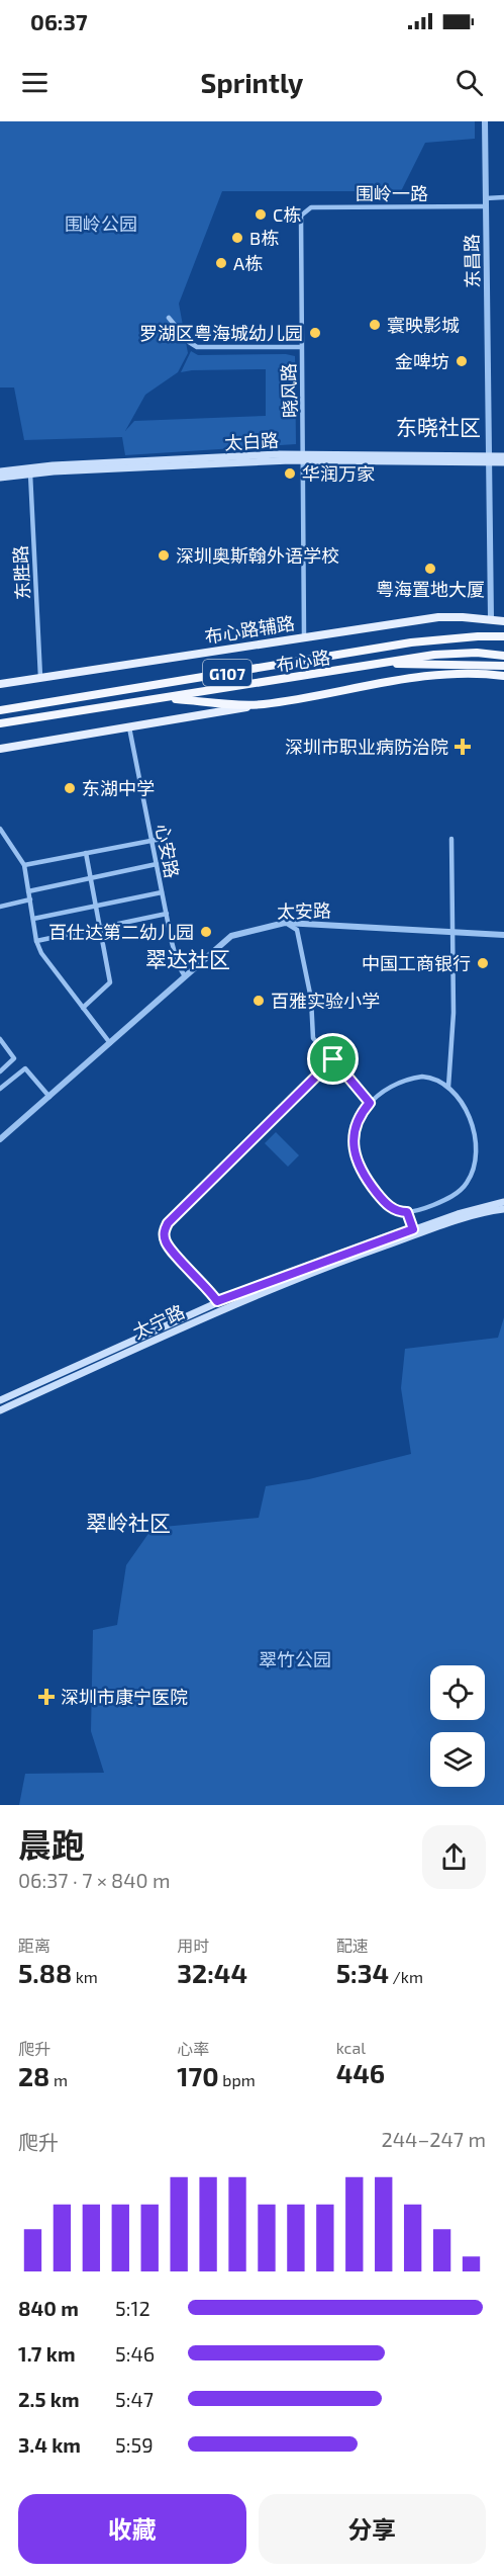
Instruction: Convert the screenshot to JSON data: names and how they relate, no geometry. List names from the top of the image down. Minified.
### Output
{"streets":{"highway":["布心路","G107"],"main road":["太白路","布心路辅路","太宁路"],"street":["围岭一路","东昌路","晓风路","东胜路","心安路","太安路"]},"crossings":[["围岭一路","东昌路"],["围岭一路","晓风路"],["东昌路","太白路"],["东昌路","布心路辅路"],["晓风路","太白路"],["晓风路","布心路辅路"],["太白路","东胜路"],["东胜路","布心路辅路"],["布心路","G107"],["心安路","太安路"]],"districts":["东晓社区","翠达社区","翠岭社区"],"parks":["围岭公园","翠竹公园"],"places":{"other":["C栋","B栋","A栋","寰映影城","罗湖区粤海城幼儿园","金啤坊","华润万家","深圳奥斯翰外语学校","粤海置地大厦","东湖中学","百仕达第二幼儿园","中国工商银行","百雅实验小学"],"health":["深圳市职业病防治院","深圳市康宁医院"]},"page":{"status":"06:37","header":"Sprintly","heading":["晨跑","06:37 · 7 × 840 m"],"stats":[["距离","5.88 km"],["用时","32:44"],["配速","5:34 /km"],["爬升","28 m"],["心率","170 bpm"],["kcal","446"]],"chart":["爬升","244–247 m"],"list":[{"name":"840 m","note":"5:12"},{"name":"1.7 km","note":"5:46"},{"name":"2.5 km","note":"5:47"},{"name":"3.4 km","note":"5:59"}],"buttons":["收藏","分享"]}}
